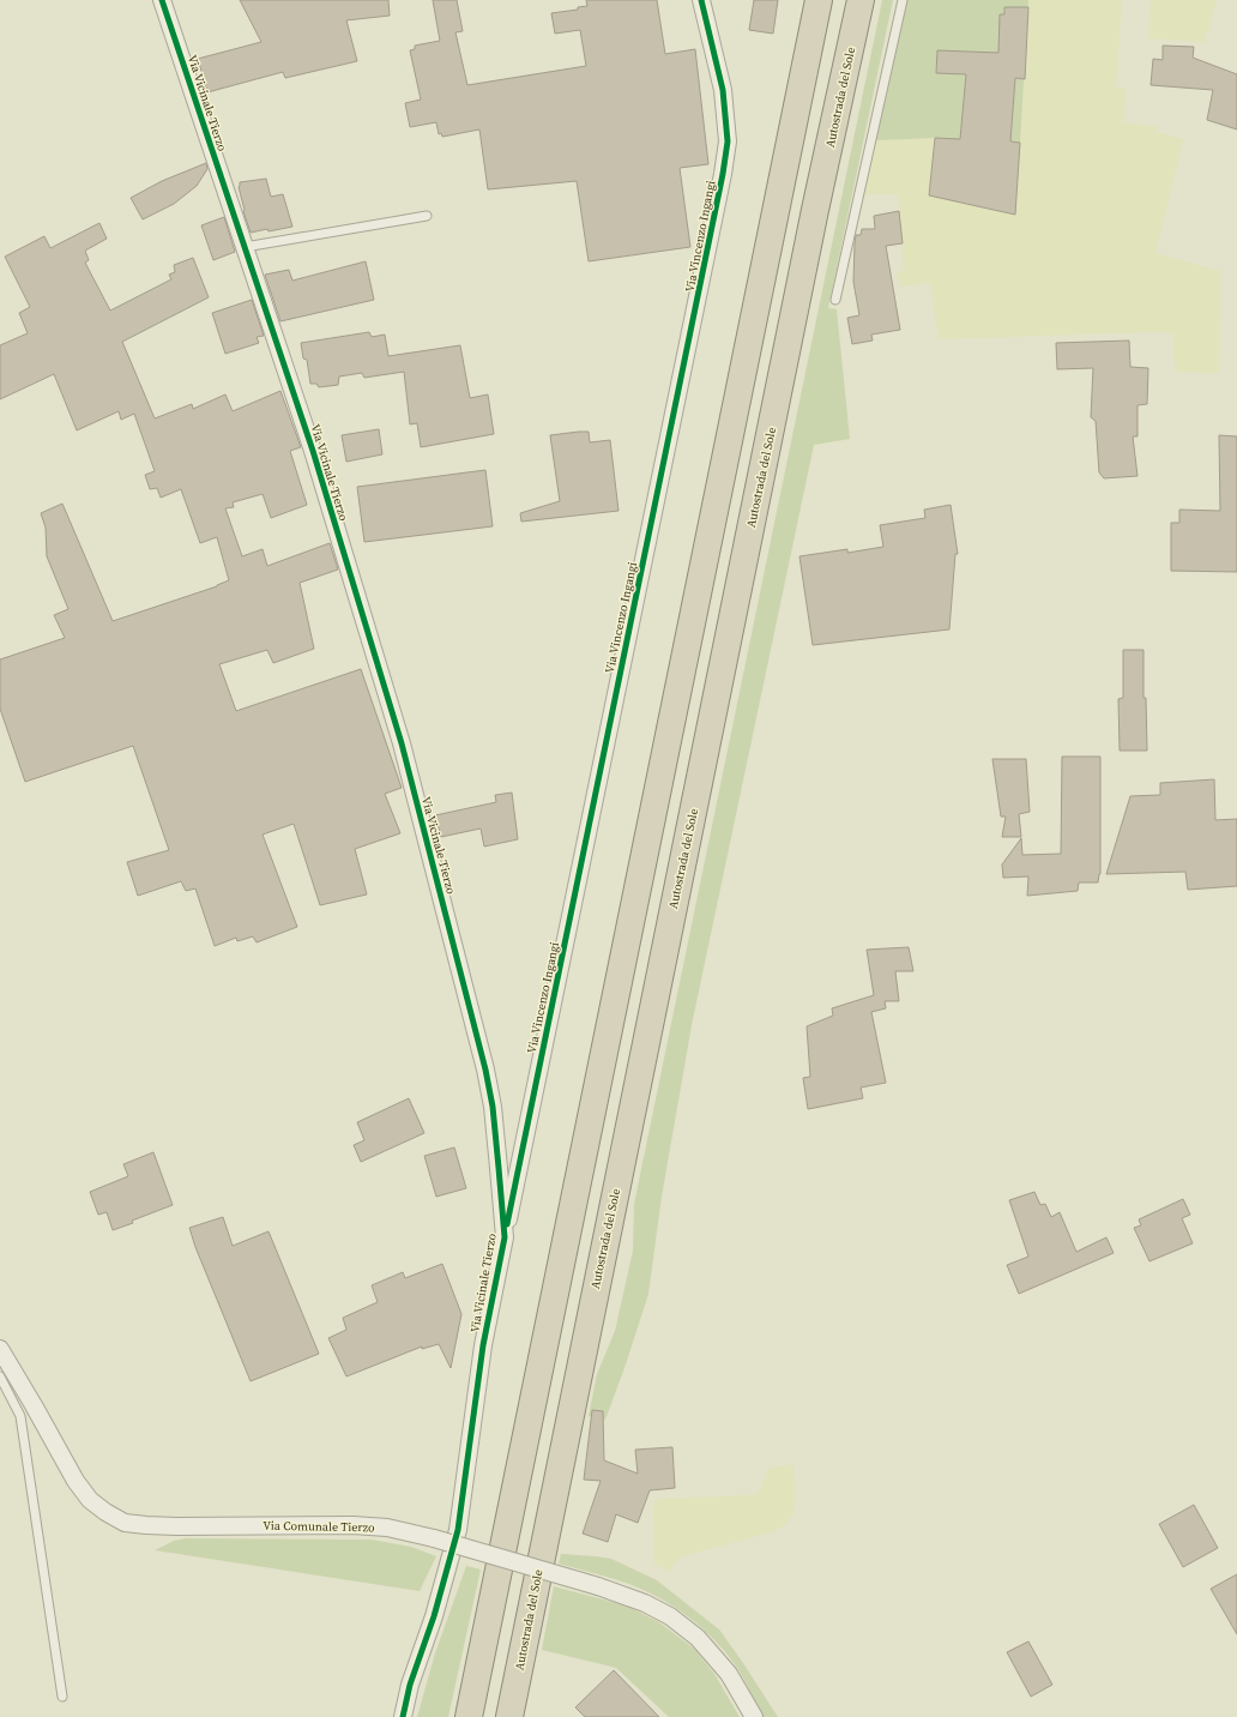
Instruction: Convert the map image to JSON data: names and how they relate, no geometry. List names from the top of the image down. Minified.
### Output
{"streets":{"highway":["Autostrada del Sole"],"street":["Via Vicinale Tierzo","Via Vincenzo Ingangi","Via Comunale Tierzo"]},"crossings":[["Via Vicinale Tierzo","Via Vincenzo Ingangi"]]}
